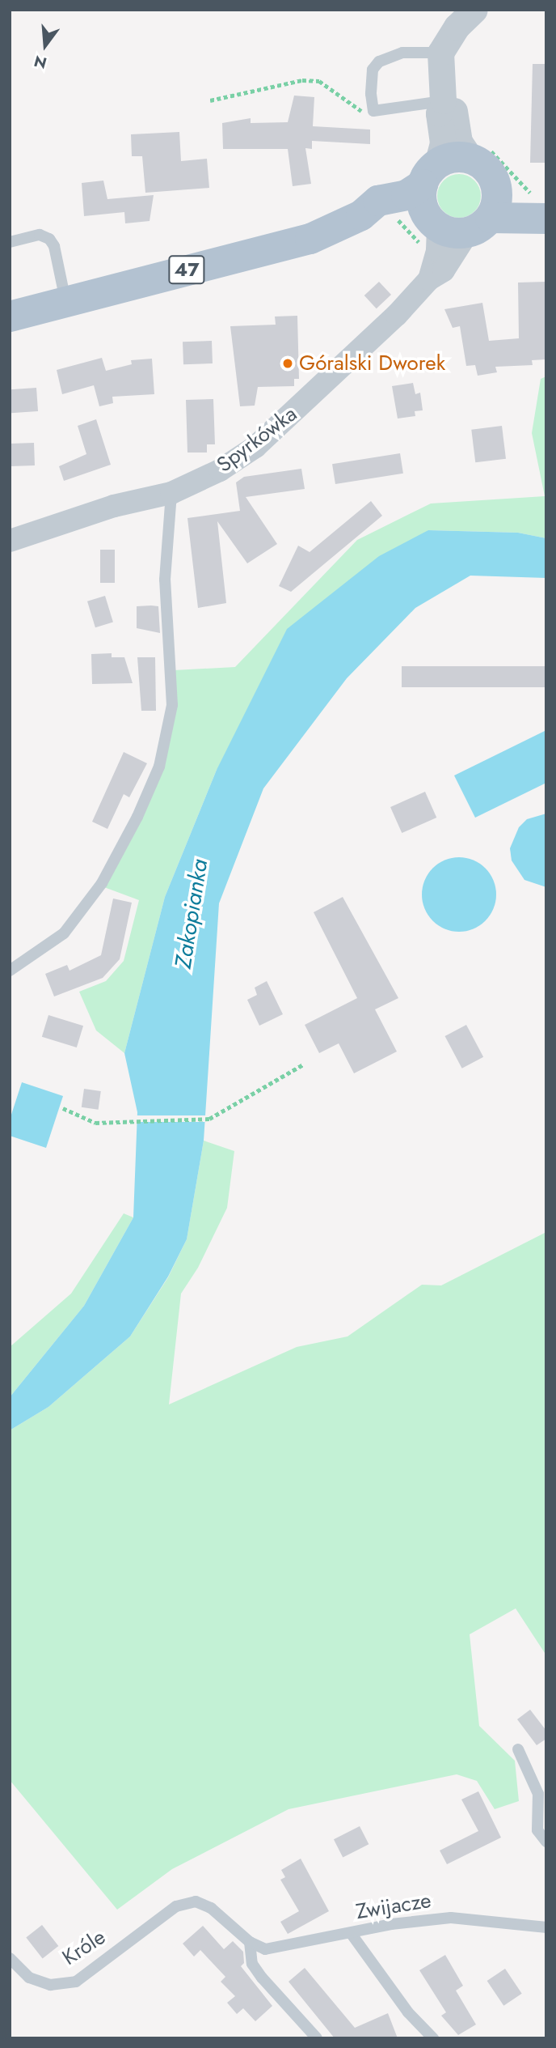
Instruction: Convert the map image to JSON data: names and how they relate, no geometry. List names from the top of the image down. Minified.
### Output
{"streets":{"main road":["47"],"street":["Spyrkówka"],"lane":["Zwijacze","Króle"]},"crossings":[["47","Spyrkówka"],["Zwijacze","Króle"]],"water":["Zakopianka"],"places":["Góralski Dworek"],"north":"bottom"}
